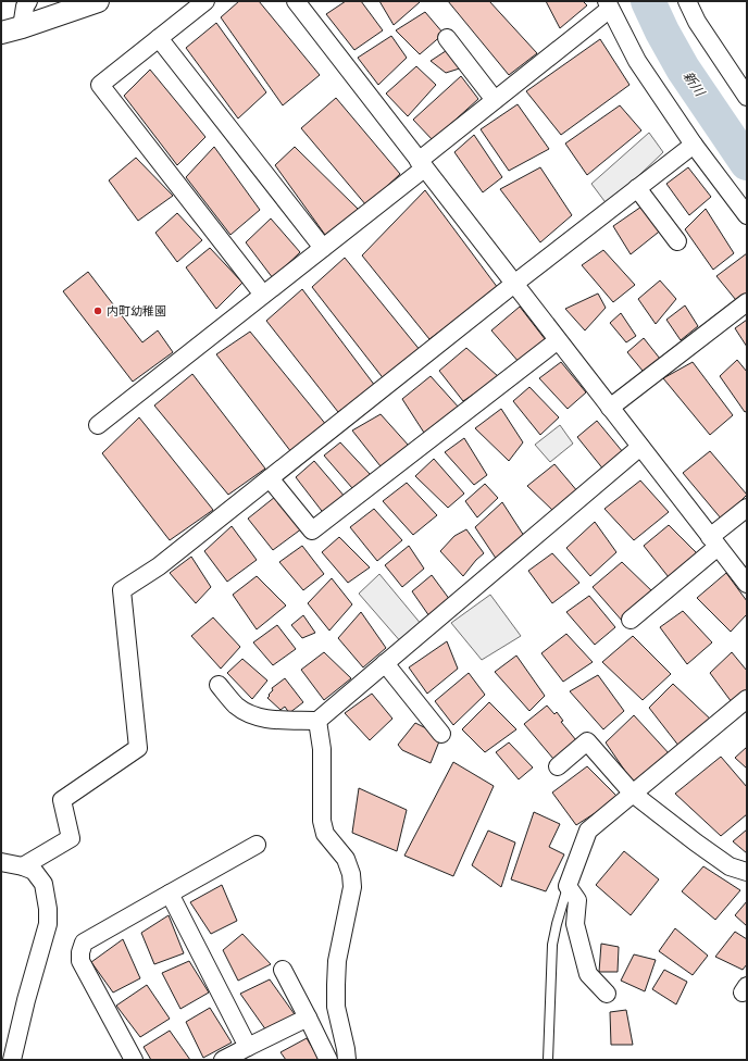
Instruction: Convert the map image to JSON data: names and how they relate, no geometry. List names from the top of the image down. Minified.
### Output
{"water":["新川"],"places":["内町幼稚園"]}
